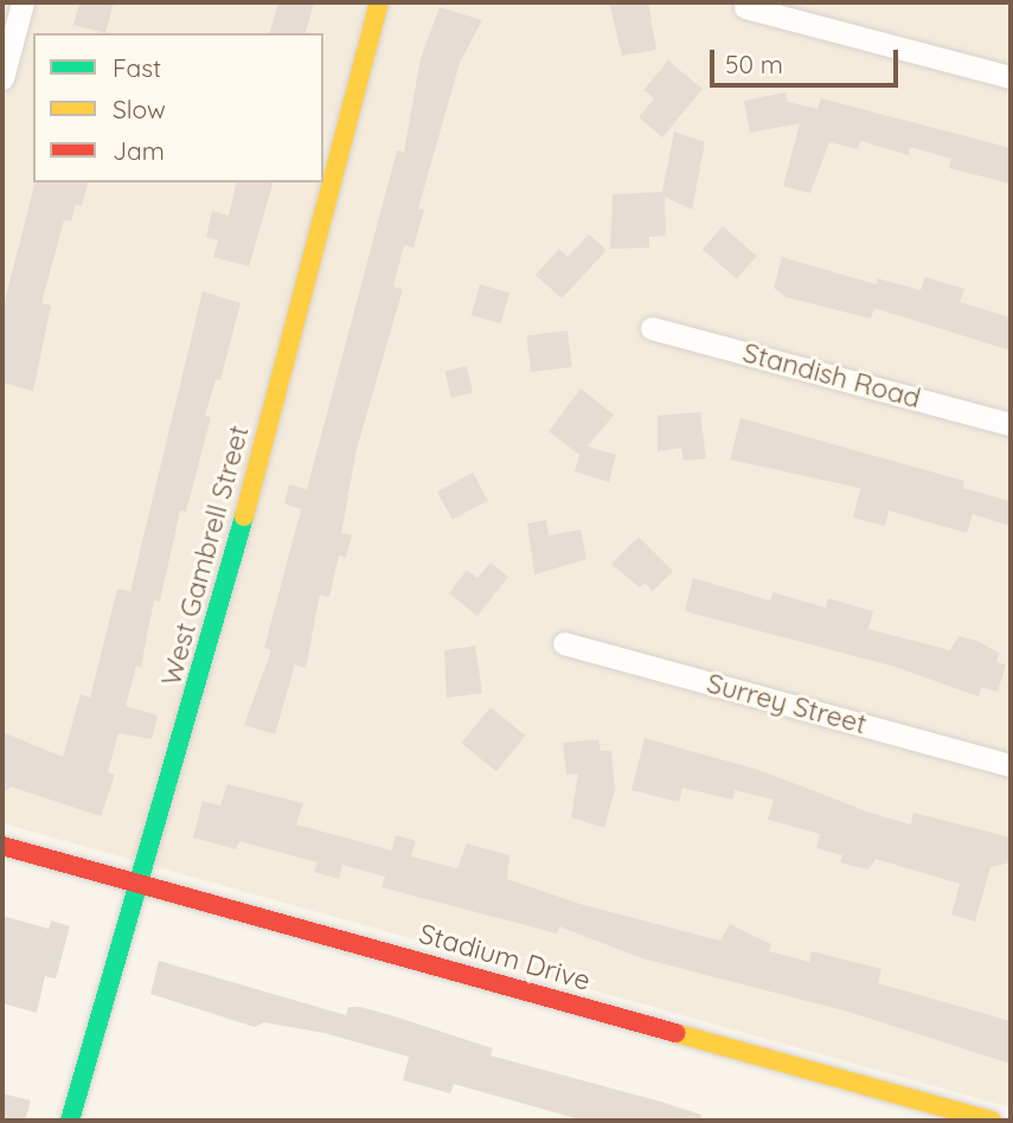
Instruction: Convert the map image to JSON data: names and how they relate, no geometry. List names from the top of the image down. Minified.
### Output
{"streets":{"street":["Standish Road","West Gambrell Street","Surrey Street","Stadium Drive"]},"crossings":[["West Gambrell Street","Stadium Drive"]],"legend":["Fast","Slow","Jam"],"scale_bar":"50 m"}
